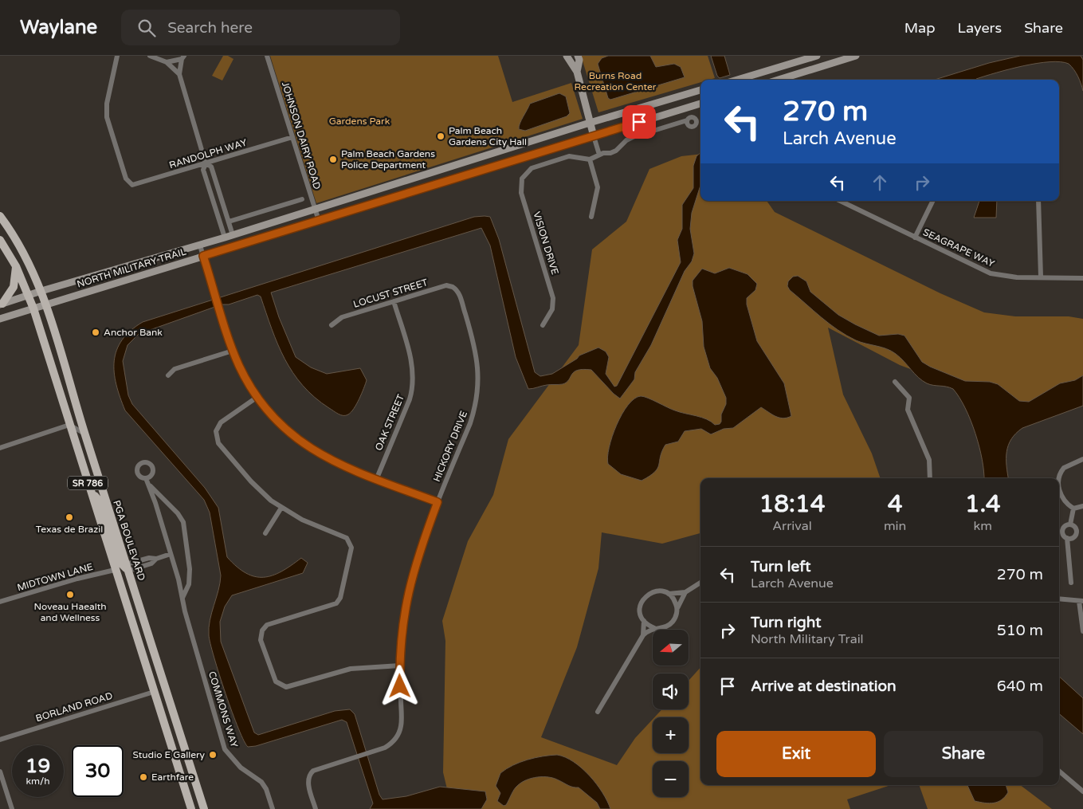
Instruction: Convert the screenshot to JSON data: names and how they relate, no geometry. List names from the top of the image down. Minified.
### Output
{"streets":{"main road":["NORTH MILITARY TRAIL","SR 786","PGA BOULEVARD"],"street":["JOHNSON DAIRY ROAD","RANDOLPH WAY","VISION DRIVE","SEAGRAPE WAY","LOCUST STREET","OAK STREET","HICKORY DRIVE","MIDTOWN LANE","BORLAND ROAD","COMMONS WAY"]},"crossings":[["JOHNSON DAIRY ROAD","RANDOLPH WAY"],["JOHNSON DAIRY ROAD","NORTH MILITARY TRAIL"],["NORTH MILITARY TRAIL","SR 786"],["NORTH MILITARY TRAIL","PGA BOULEVARD"],["LOCUST STREET","OAK STREET"],["LOCUST STREET","HICKORY DRIVE"],["SR 786","MIDTOWN LANE"],["SR 786","BORLAND ROAD"]],"parks":["Burns Road Recreation Center","Gardens Park"],"places":["Palm Beach Gardens City Hall","Palm Beach Gardens Police Department","Anchor Bank","Texas de Brazil","Noveau Haealth and Wellness","Studio E Gallery","Earthfare"],"north":"left","page":{"header":"Waylane","search":"Search here","nav":["Map","Layers","Share"],"turn":["270 m","Larch Avenue"],"eta":["18:14","Arrival","4","min","1.4","km"],"list":[{"name":"Turn left","note":"Larch Avenue","value":"270 m"},{"name":"Turn right","note":"North Military Trail","value":"510 m"},{"name":"Arrive at destination","value":"640 m"}],"map_buttons":["+","−"],"buttons":["Exit","Share"],"speed":"19 km/h","limit":"30"}}
